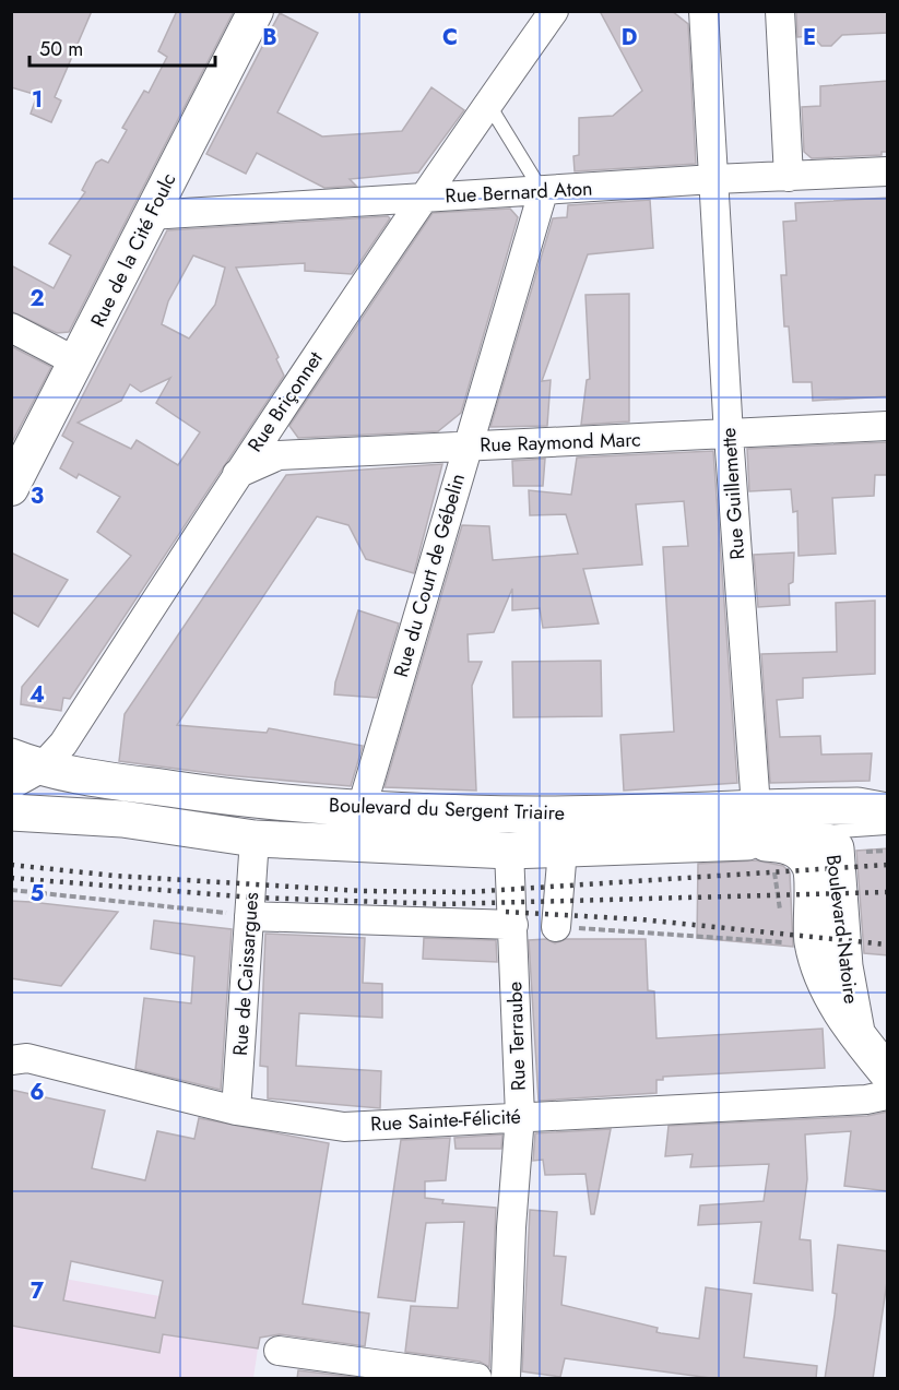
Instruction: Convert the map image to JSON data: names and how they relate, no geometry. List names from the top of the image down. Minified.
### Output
{"streets":{"main road":["Boulevard du Sergent Triaire","Boulevard Natoire"],"street":["Rue Bernard Aton","Rue de la Cité Foulc","Rue Briçonnet","Rue Raymond Marc","Rue Guillemette","Rue du Court de Gébelin","Rue de Caissargues","Rue Terraube","Rue Sainte-Félicité"]},"crossings":[["Rue Bernard Aton","Rue de la Cité Foulc"],["Rue Bernard Aton","Rue Briçonnet"],["Rue Bernard Aton","Rue Guillemette"],["Rue Bernard Aton","Rue du Court de Gébelin"],["Rue Briçonnet","Rue Raymond Marc"],["Rue Briçonnet","Boulevard du Sergent Triaire"],["Rue Raymond Marc","Rue Guillemette"],["Rue Raymond Marc","Rue du Court de Gébelin"],["Rue Guillemette","Boulevard du Sergent Triaire"],["Rue du Court de Gébelin","Boulevard du Sergent Triaire"],["Boulevard du Sergent Triaire","Boulevard Natoire"],["Boulevard du Sergent Triaire","Rue de Caissargues"],["Boulevard du Sergent Triaire","Rue Terraube"],["Rue de Caissargues","Rue Sainte-Félicité"],["Rue Terraube","Rue Sainte-Félicité"]],"scale_bar":"50 m","grid":{"columns":["B","C","D","E"],"rows":["1","2","3","4","5","6","7"]}}
